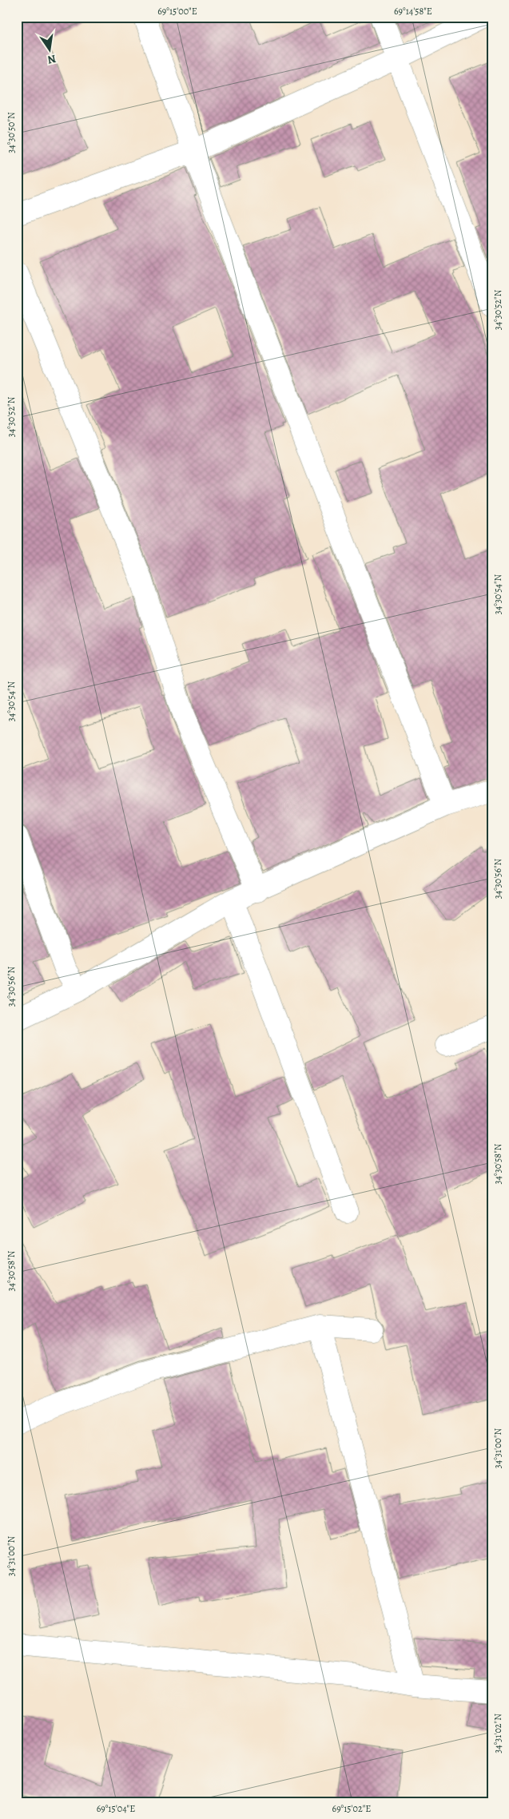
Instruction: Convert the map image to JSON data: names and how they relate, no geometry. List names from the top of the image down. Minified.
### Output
{"north":"bottom","coordinates":["69°15'00\"E","69°14'58\"E","34°30'50\"N","34°30'52\"N","34°30'54\"N","34°30'56\"N","34°30'58\"N","34°31'00\"N","34°31'02\"N","69°15'04\"E","69°15'02\"E"]}
